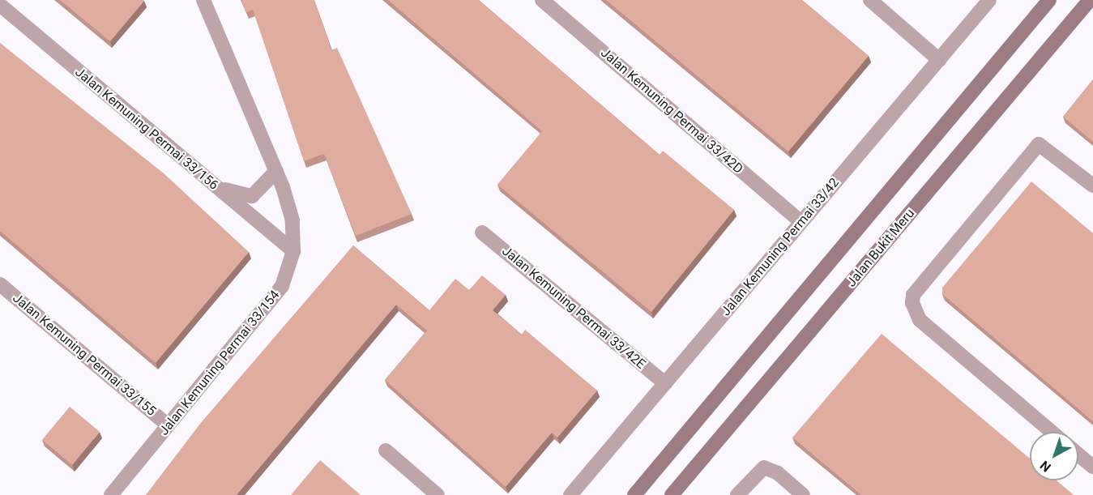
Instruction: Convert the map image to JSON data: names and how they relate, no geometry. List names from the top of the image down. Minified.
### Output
{"streets":{"main road":["Jalan Bukit Meru"],"street":["Jalan Kemuning Permai 33/42D","Jalan Kemuning Permai 33/156","Jalan Kemuning Permai 33/42","Jalan Kemuning Permai 33/42E","Jalan Kemuning Permai 33/155","Jalan Kemuning Permai 33/154"]},"crossings":[["Jalan Kemuning Permai 33/42D","Jalan Kemuning Permai 33/42"],["Jalan Kemuning Permai 33/156","Jalan Kemuning Permai 33/154"],["Jalan Kemuning Permai 33/42","Jalan Kemuning Permai 33/42E"],["Jalan Kemuning Permai 33/155","Jalan Kemuning Permai 33/154"]],"north":"bottom left"}
